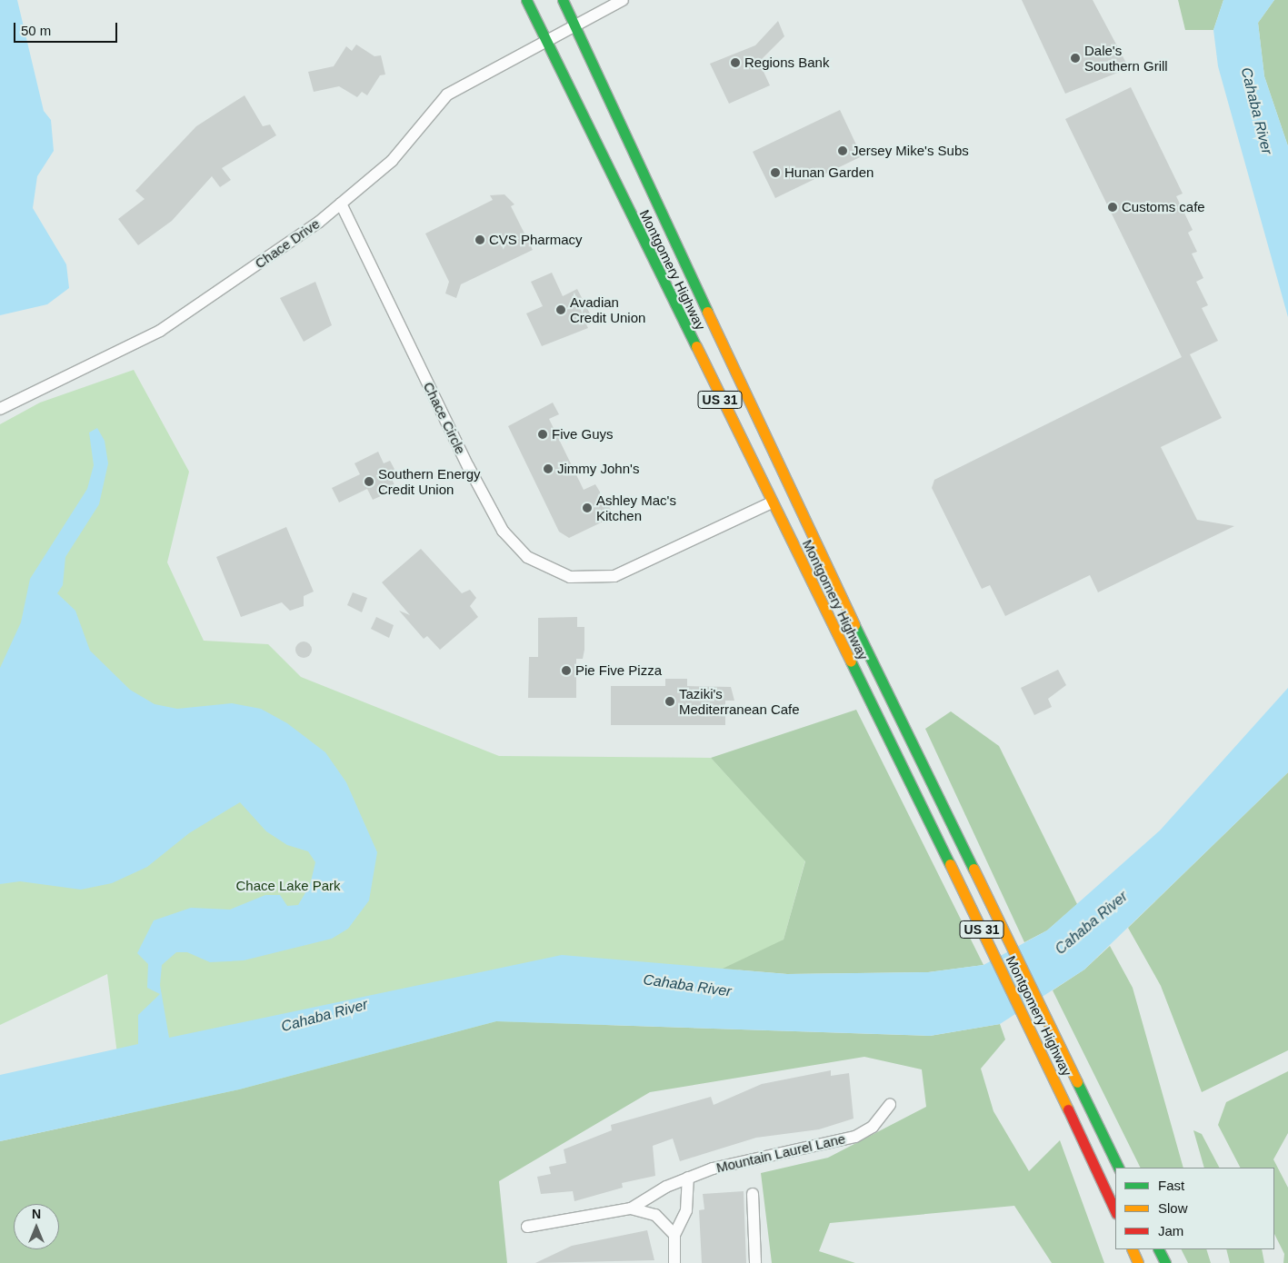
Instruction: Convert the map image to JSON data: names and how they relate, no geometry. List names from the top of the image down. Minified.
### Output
{"streets":{"main road":["Montgomery Highway","US 31"],"street":["Chace Drive","Chace Circle","Mountain Laurel Lane"]},"crossings":[["Chace Drive","Montgomery Highway"],["Chace Drive","Chace Circle"],["Montgomery Highway","Chace Circle"]],"water":["Cahaba River"],"parks":["Chace Lake Park"],"places":["Dale's Southern Grill","Regions Bank","Jersey Mike's Subs","Hunan Garden","Customs cafe","CVS Pharmacy","Avadian Credit Union","Five Guys","Jimmy John's","Southern Energy Credit Union","Ashley Mac's Kitchen","Pie Five Pizza","Taziki's Mediterranean Cafe"],"legend":["Fast","Slow","Jam"],"scale_bar":"50 m","north":"top"}
